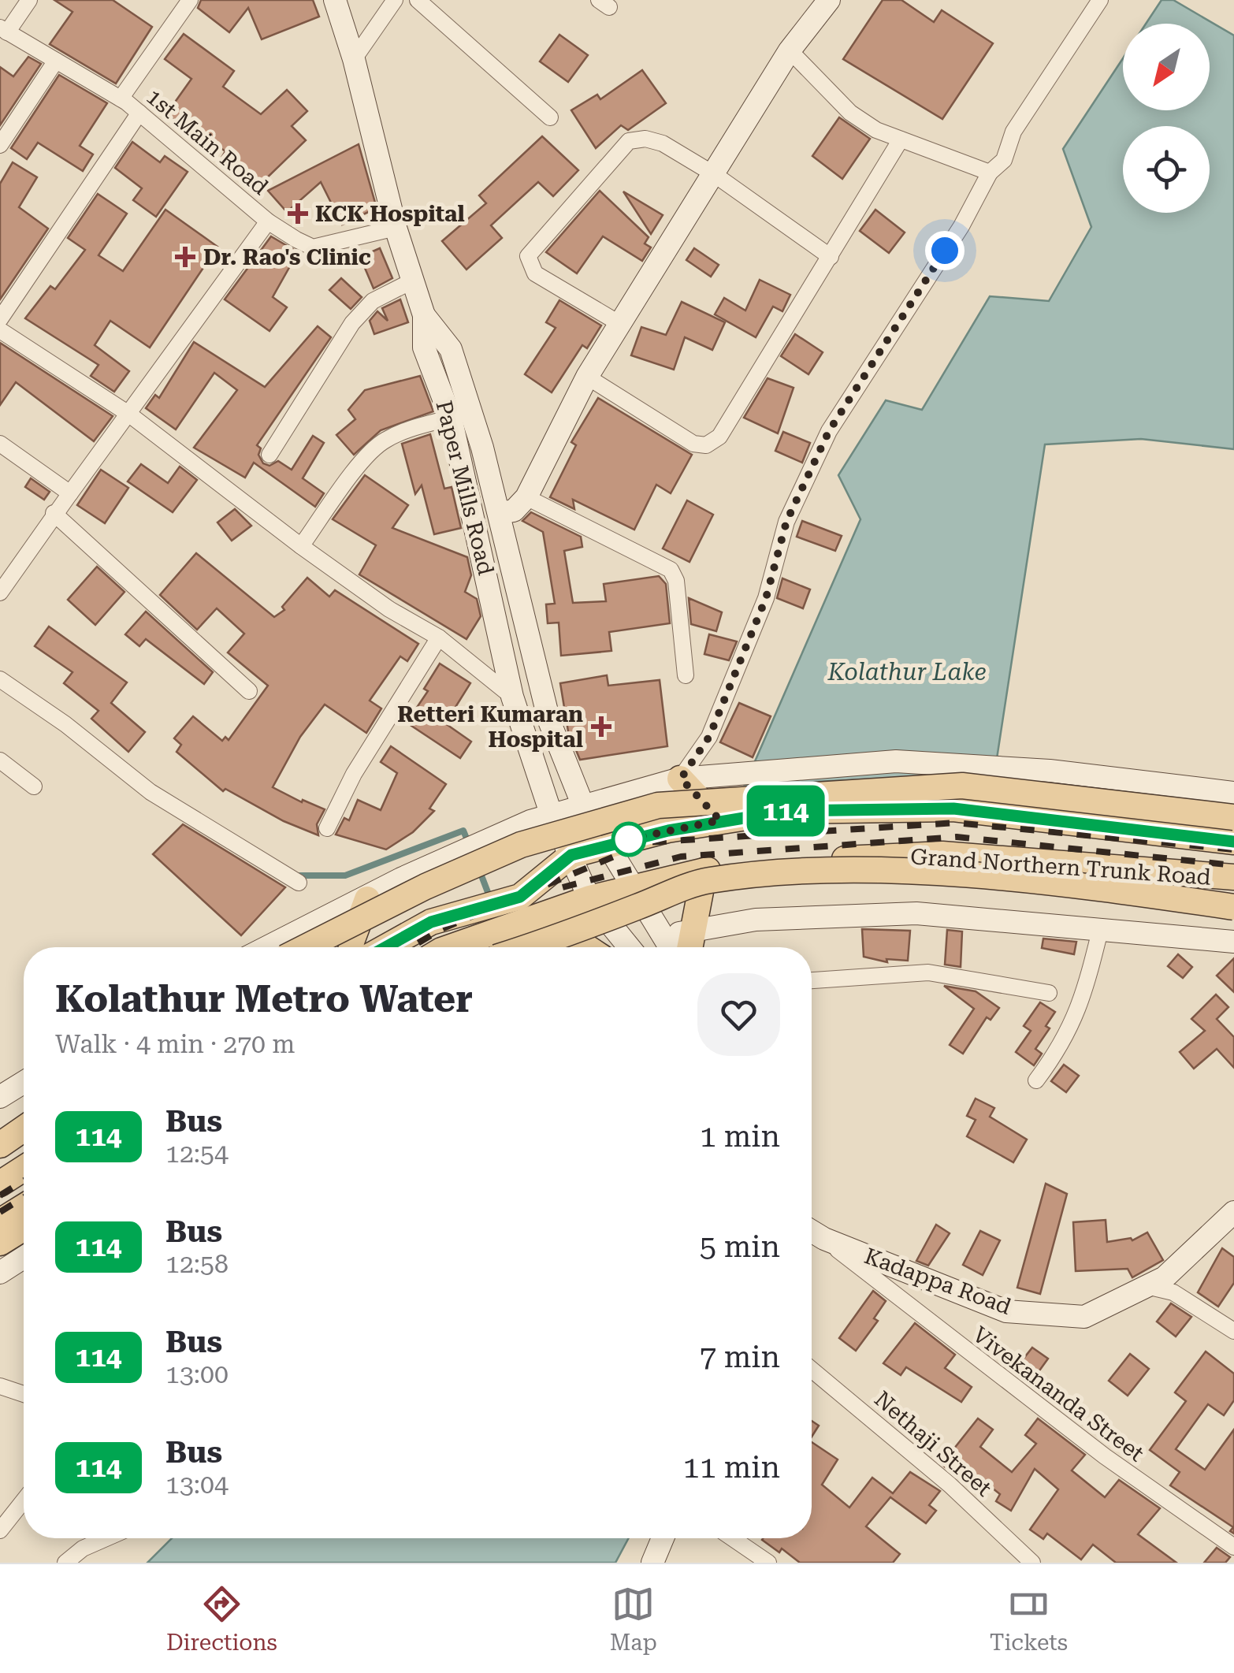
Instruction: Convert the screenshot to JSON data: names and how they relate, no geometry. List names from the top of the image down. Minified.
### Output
{"streets":{"main road":["Grand Northern Trunk Road"],"street":["1st Main Road","Paper Mills Road","Kadappa Road","Vivekananda Street","Nethaji Street"]},"crossings":[["1st Main Road","Paper Mills Road"],["Paper Mills Road","Grand Northern Trunk Road"],["Kadappa Road","Vivekananda Street"]],"water":["Kolathur Lake"],"places":{"health":["KCK Hospital","Dr. Rao's Clinic","Retteri Kumaran Hospital"]},"lines":["bus line 114"],"north":"bottom left","page":{"on_map":"114","heading":["Kolathur Metro Water","Walk · 4 min · 270 m"],"list":[{"mark":"114","name":"Bus","note":"12:54","value":"1 min"},{"mark":"114","name":"Bus","note":"12:58","value":"5 min"},{"mark":"114","name":"Bus","note":"13:00","value":"7 min"},{"mark":"114","name":"Bus","note":"13:04","value":"11 min"}],"tabs":["Directions","Map","Tickets"]}}
